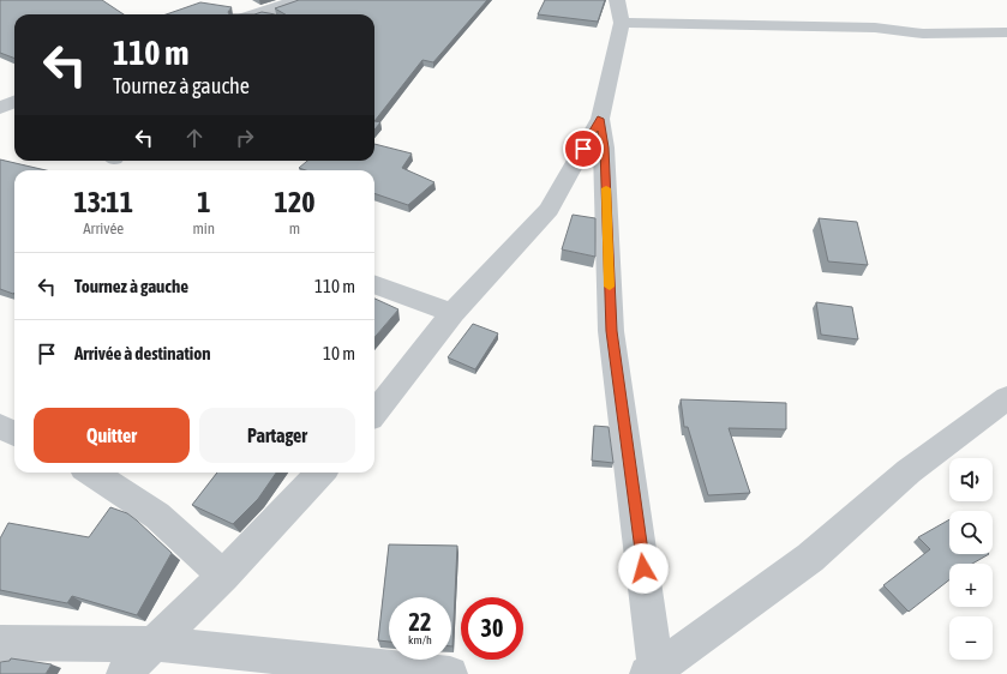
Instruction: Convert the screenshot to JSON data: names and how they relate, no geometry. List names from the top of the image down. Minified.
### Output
{"page":{"turn":["110 m","Tournez à gauche"],"eta":["13:11","Arrivée","1","min","120","m"],"list":[{"name":"Tournez à gauche","value":"110 m"},{"name":"Arrivée à destination","value":"10 m"}],"buttons":["Quitter","Partager"],"map_buttons":["+","−"],"speed":"22 km/h","limit":"30"}}
